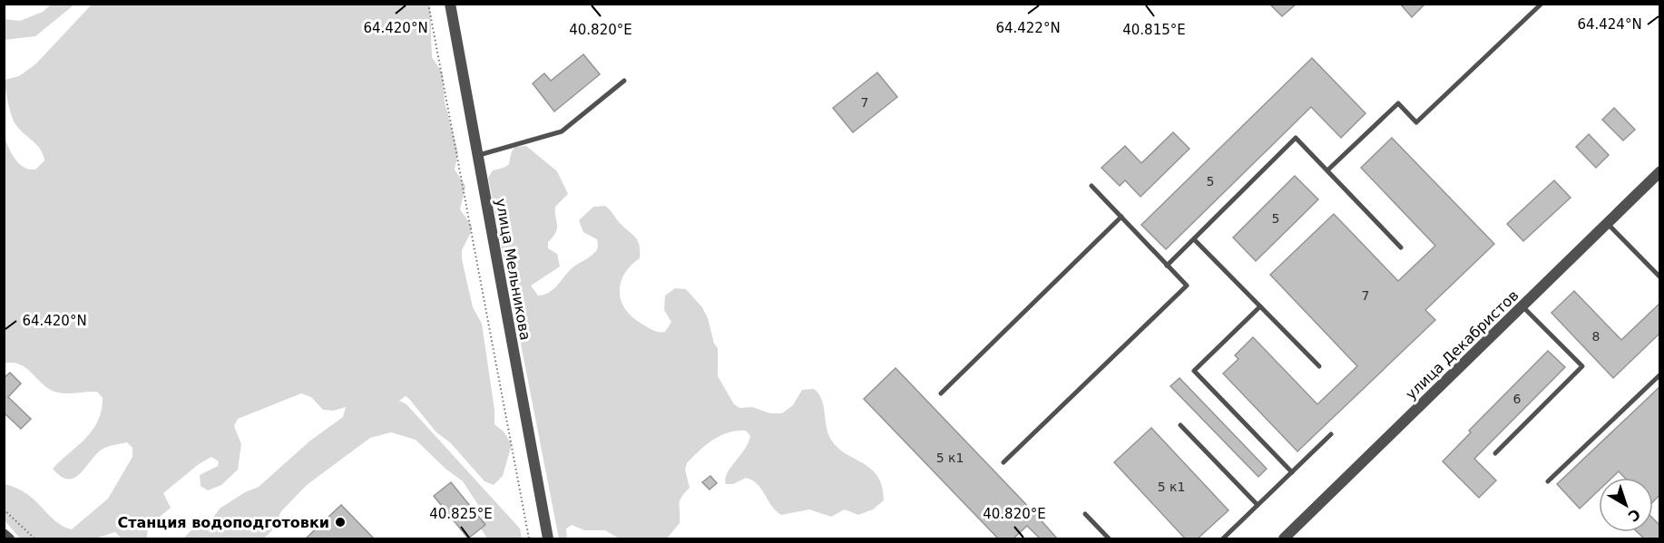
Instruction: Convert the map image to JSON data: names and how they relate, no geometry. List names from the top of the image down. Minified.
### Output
{"streets":{"street":["улица Мельникова","улица Декабристов"]},"places":["Станция водоподготовки"],"house_numbers":["7","5","5","7","8","6","5 к1","5 к1"],"north":"bottom right","coordinates":["64.424°N","64.420°N","64.422°N","40.820°E","40.815°E","40.825°E"]}
